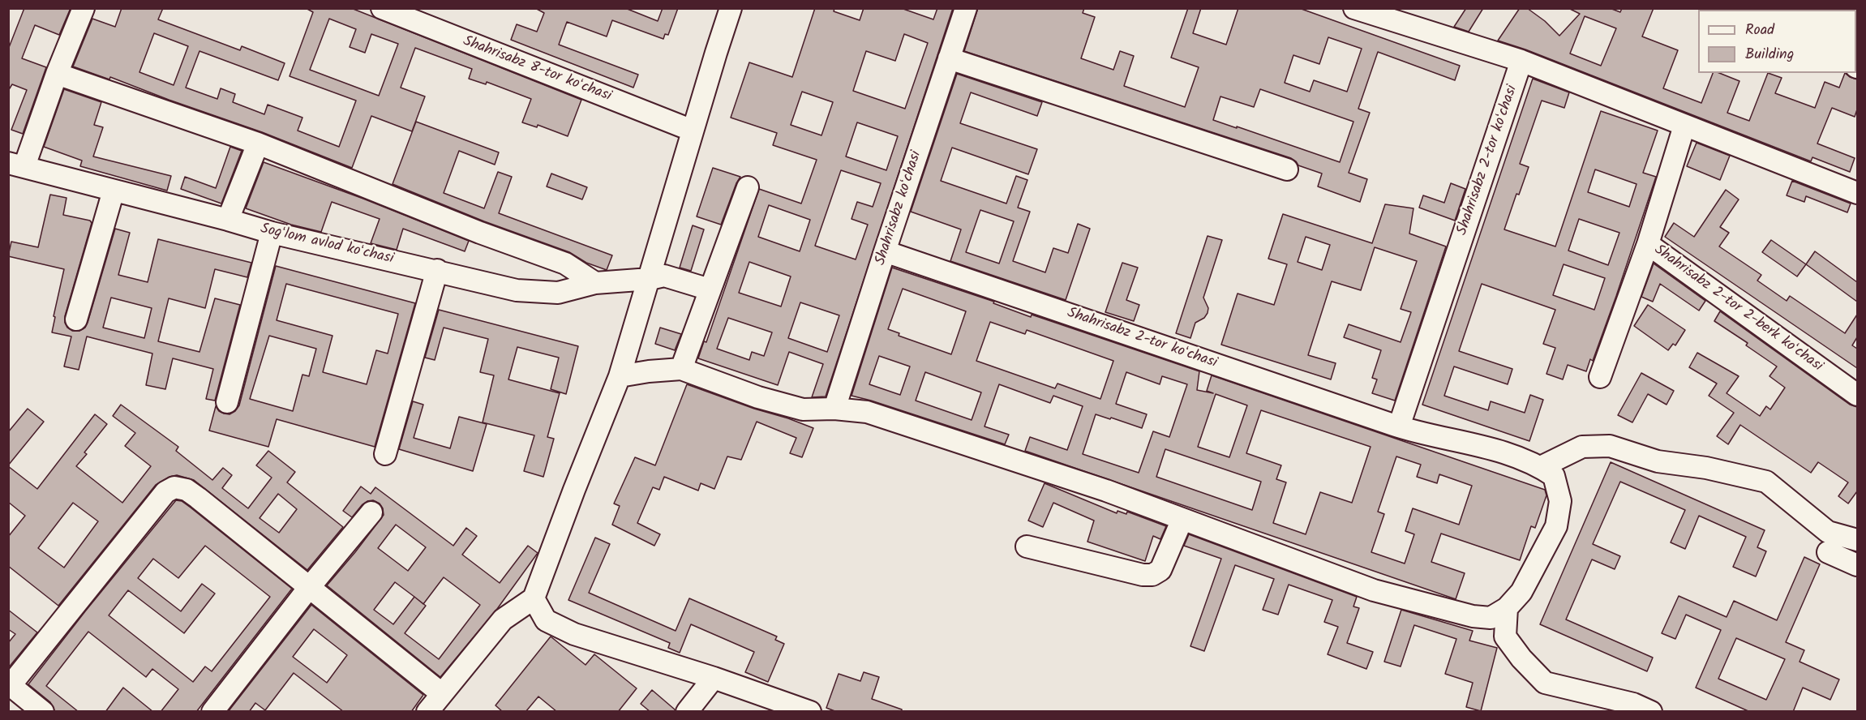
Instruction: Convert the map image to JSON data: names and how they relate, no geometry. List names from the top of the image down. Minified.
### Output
{"streets":{"street":["Shahrisabz 8-tor koʻchasi","Shahrisabz 2-tor koʻchasi","Shahrisabz koʻchasi","Sogʻlom avlod koʻchasi","Shahrisabz 2-tor 2-berk koʻchasi"]},"crossings":[["Shahrisabz 2-tor koʻchasi","Shahrisabz koʻchasi"]],"legend":["Road","Building"]}
